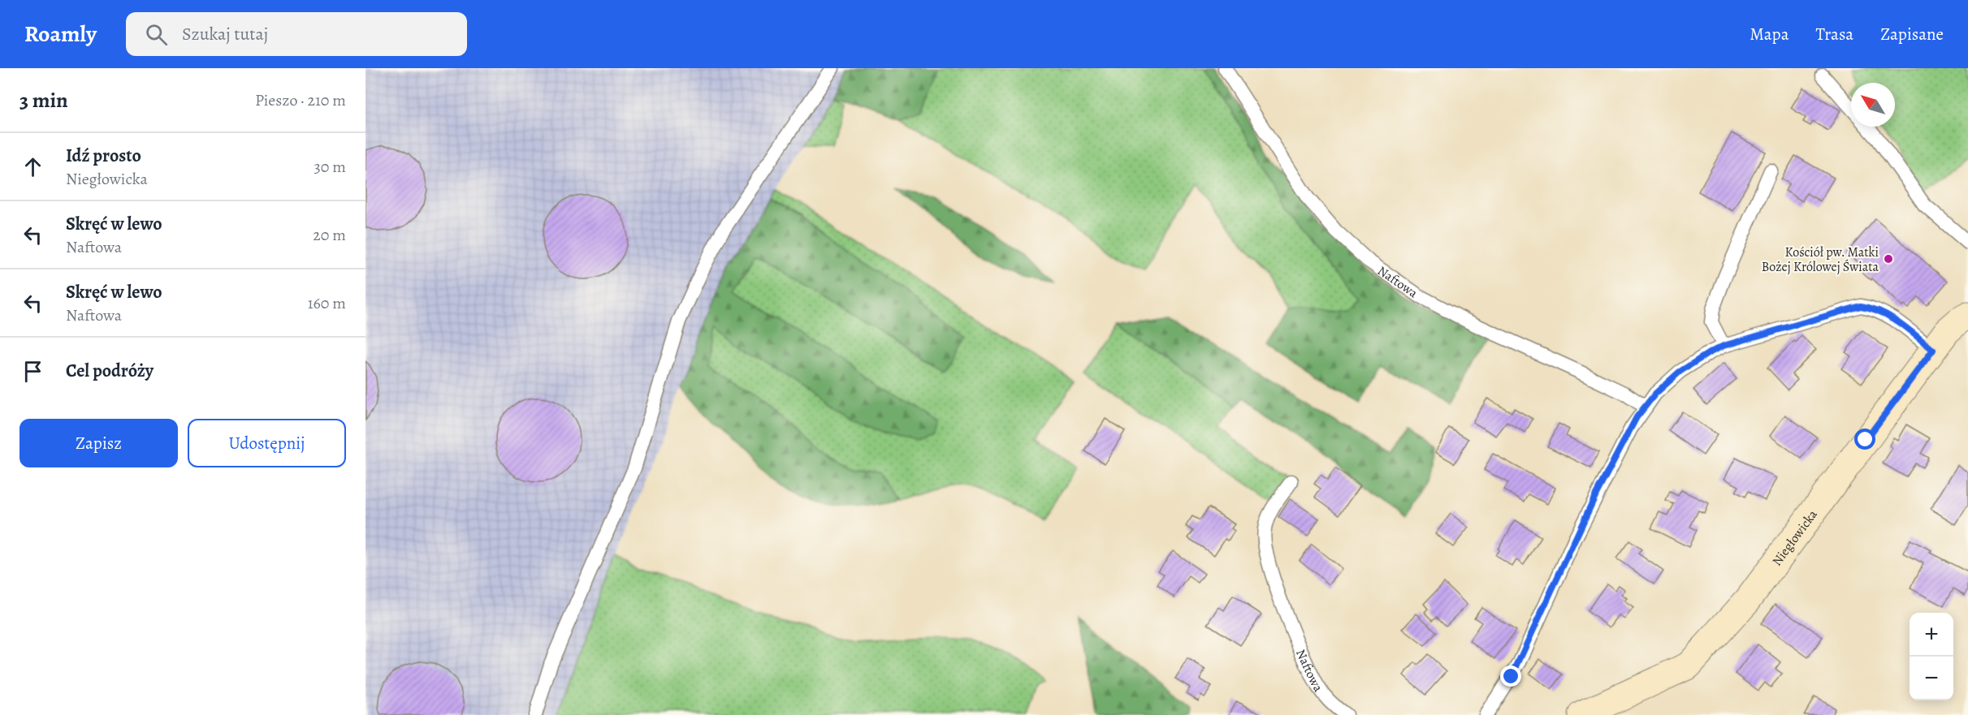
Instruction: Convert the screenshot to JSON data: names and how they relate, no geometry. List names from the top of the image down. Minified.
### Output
{"streets":{"street":["Niegłowicka"],"lane":["Naftowa"]},"places":["Kościół pw. Matki Bożej Królowej Świata"],"north":"top left","page":{"header":"Roamly","search":"Szukaj tutaj","nav":["Mapa","Trasa","Zapisane"],"heading":["3 min","Pieszo · 210 m"],"list":[["Idź prosto","Niegłowicka","30 m"],["Skręć w lewo","Naftowa","20 m"],["Skręć w lewo","Naftowa","160 m"],"Cel podróży"],"buttons":["Zapisz","Udostępnij"],"map_buttons":["+","−"]}}
